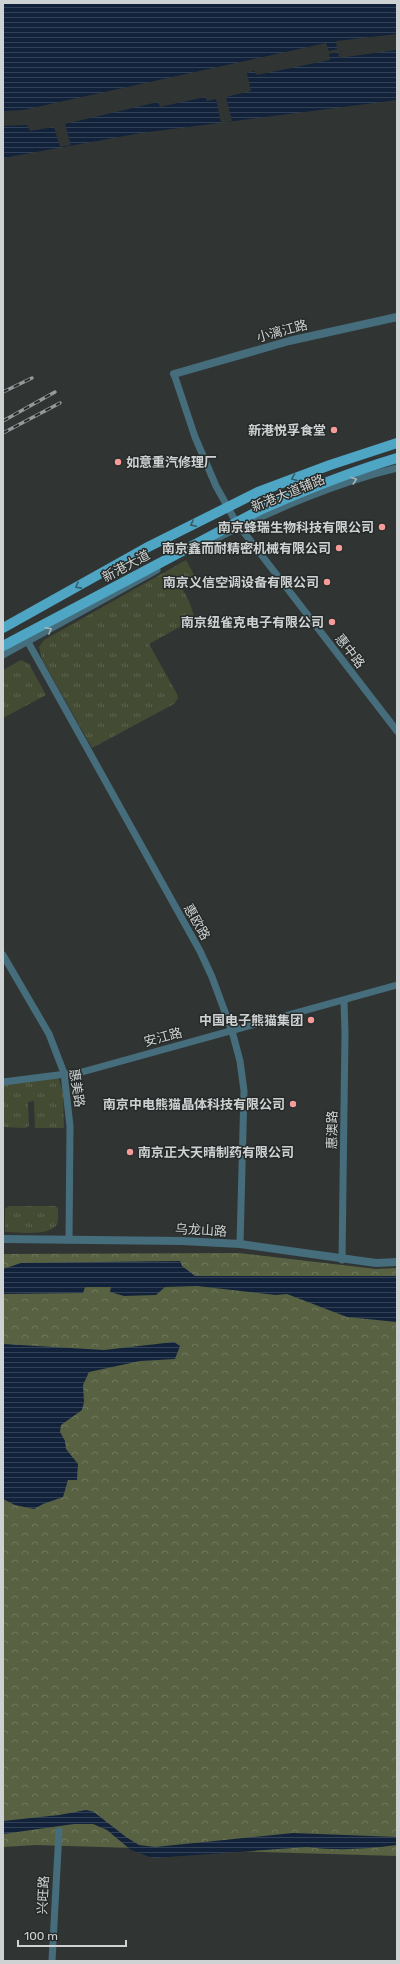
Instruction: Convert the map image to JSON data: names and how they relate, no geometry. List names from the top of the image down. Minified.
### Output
{"streets":{"main road":["新港大道"],"street":["小漓江路","新港大道辅路","惠中路","惠欧路","安江路","惠美路","惠澳路","乌龙山路","兴旺路"]},"crossings":[["小漓江路","惠中路"],["新港大道辅路","新港大道"],["新港大道辅路","惠中路"],["新港大道辅路","惠欧路"],["新港大道","惠中路"],["惠欧路","安江路"],["惠欧路","乌龙山路"],["安江路","惠美路"],["安江路","惠澳路"],["惠美路","乌龙山路"],["惠澳路","乌龙山路"]],"one_way":["新港大道辅路"],"places":["新港悦孚食堂","如意重汽修理厂","南京蜂瑞生物科技有限公司","南京鑫而耐精密机械有限公司","南京义信空调设备有限公司","南京纽雀克电子有限公司","中国电子熊猫集团","南京中电熊猫晶体科技有限公司","南京正大天晴制药有限公司"],"scale_bar":"100 m"}
